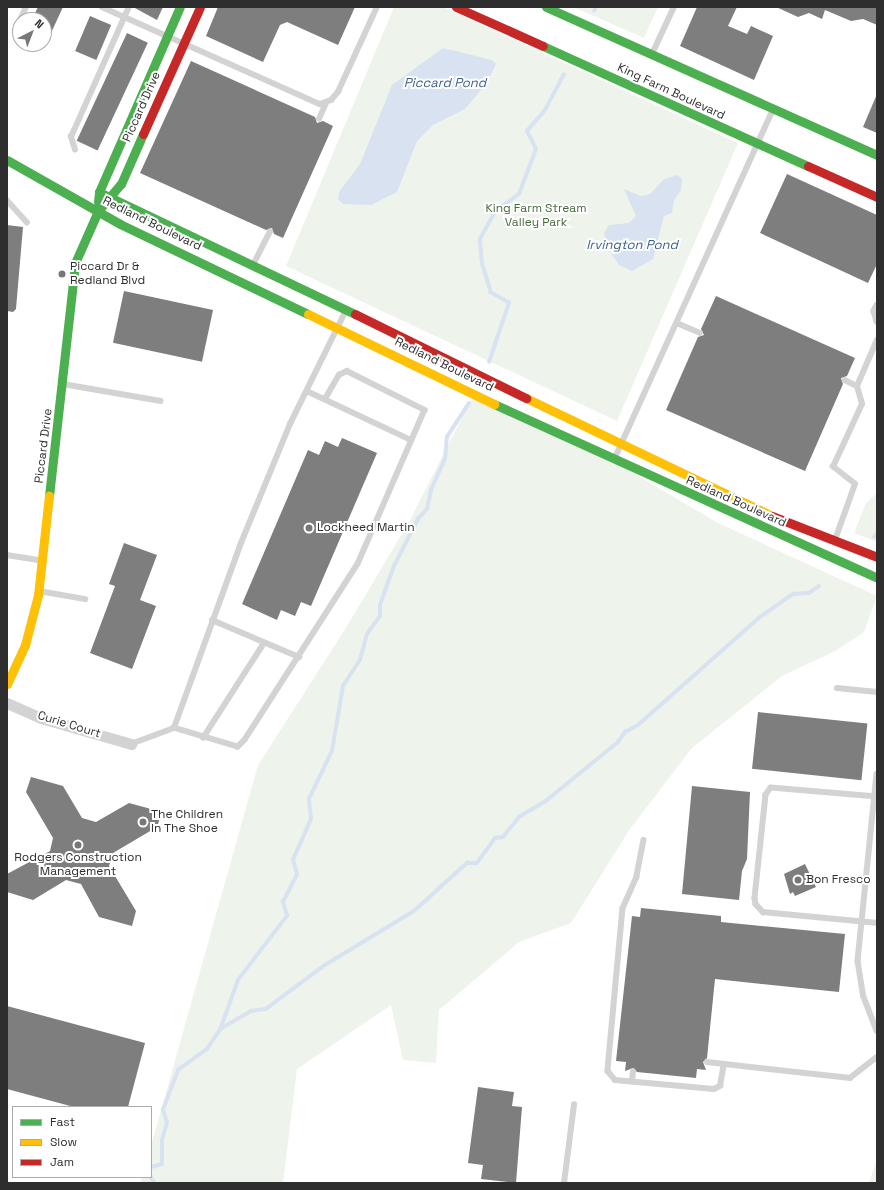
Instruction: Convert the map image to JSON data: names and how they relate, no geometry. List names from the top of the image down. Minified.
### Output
{"streets":{"main road":["King Farm Boulevard","Piccard Drive","Redland Boulevard"],"street":["Curie Court"]},"crossings":[["Piccard Drive","Redland Boulevard"]],"water":["Piccard Pond","Irvington Pond"],"parks":["King Farm Stream Valley Park"],"places":["Piccard Dr & Redland Blvd","Lockheed Martin","The Children In The Shoe","Rodgers Construction Management","Bon Fresco"],"legend":["Fast","Slow","Jam"],"north":"top right"}
